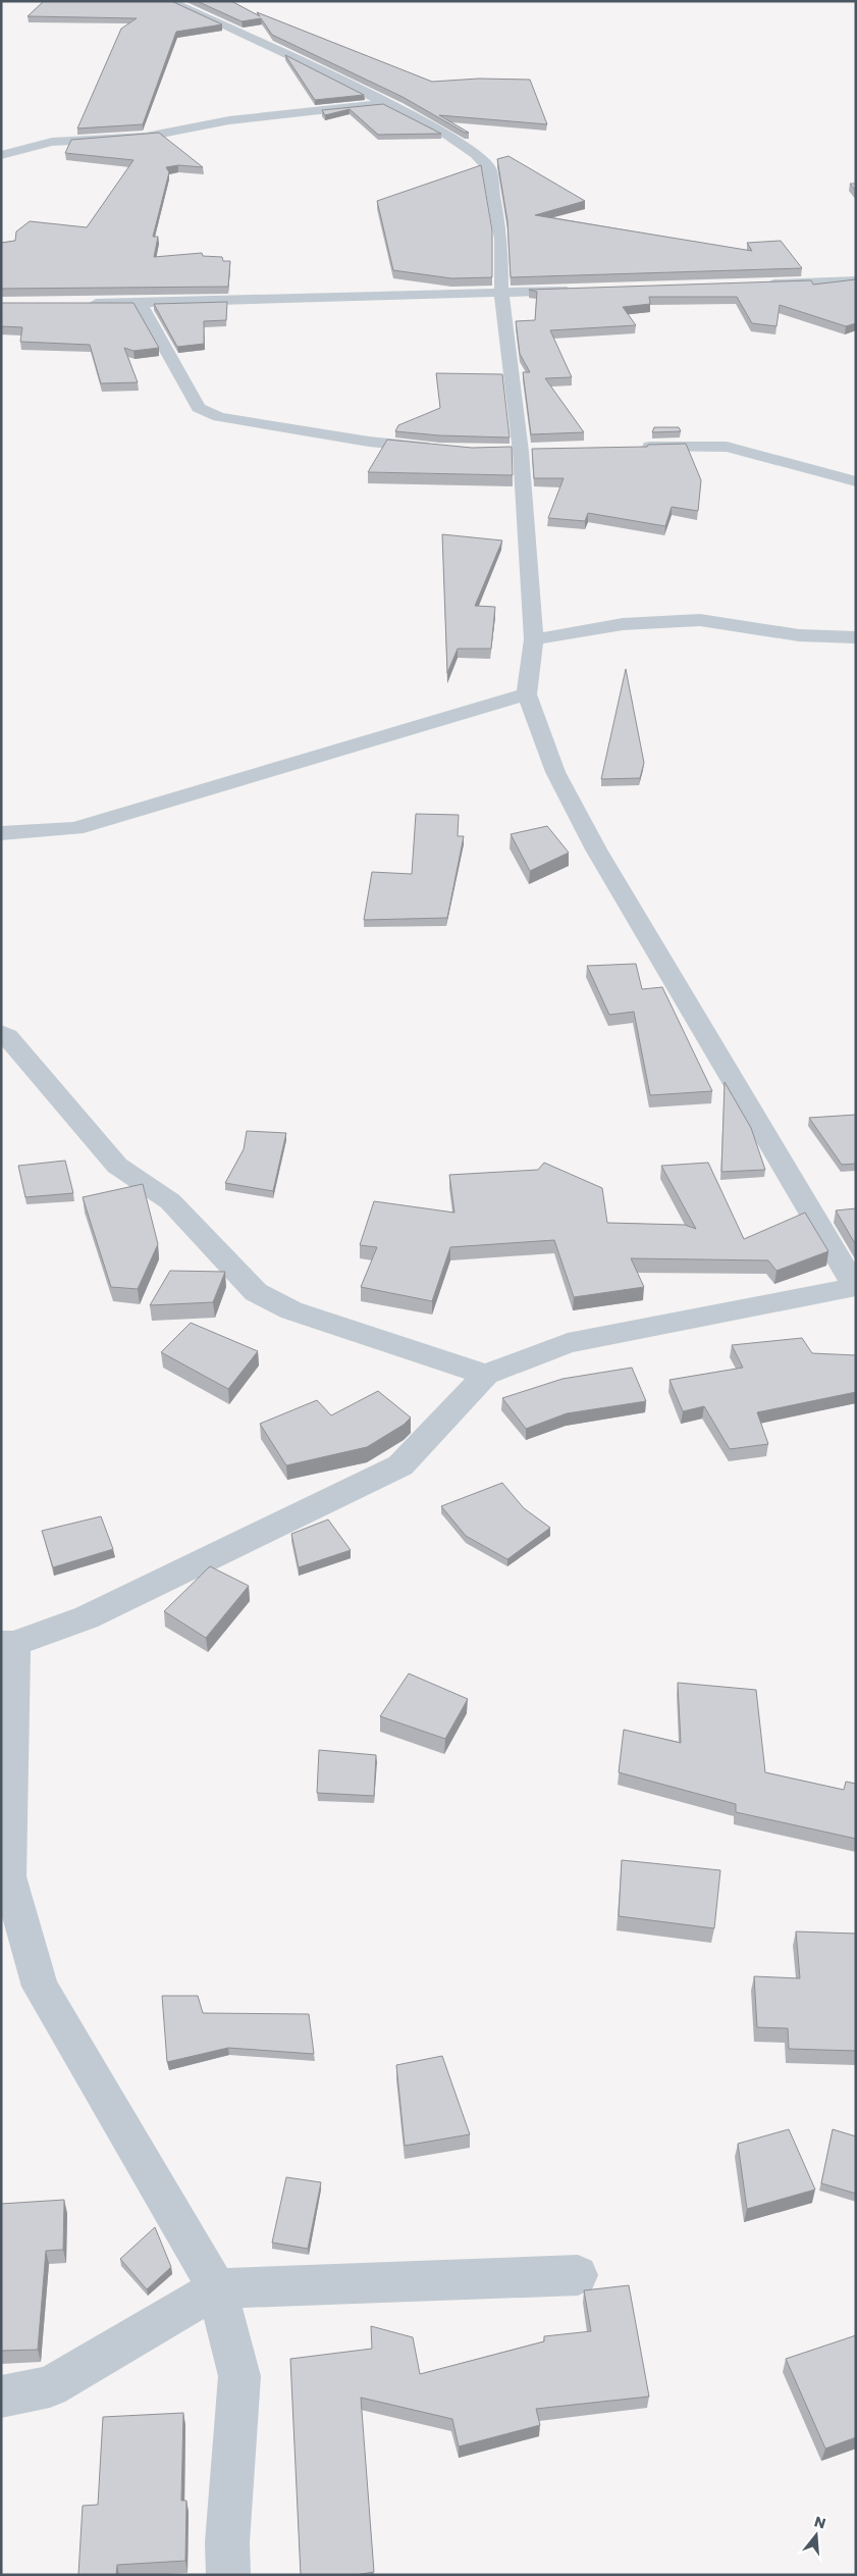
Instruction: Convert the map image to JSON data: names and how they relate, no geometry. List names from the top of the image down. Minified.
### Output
{"north":"top"}
